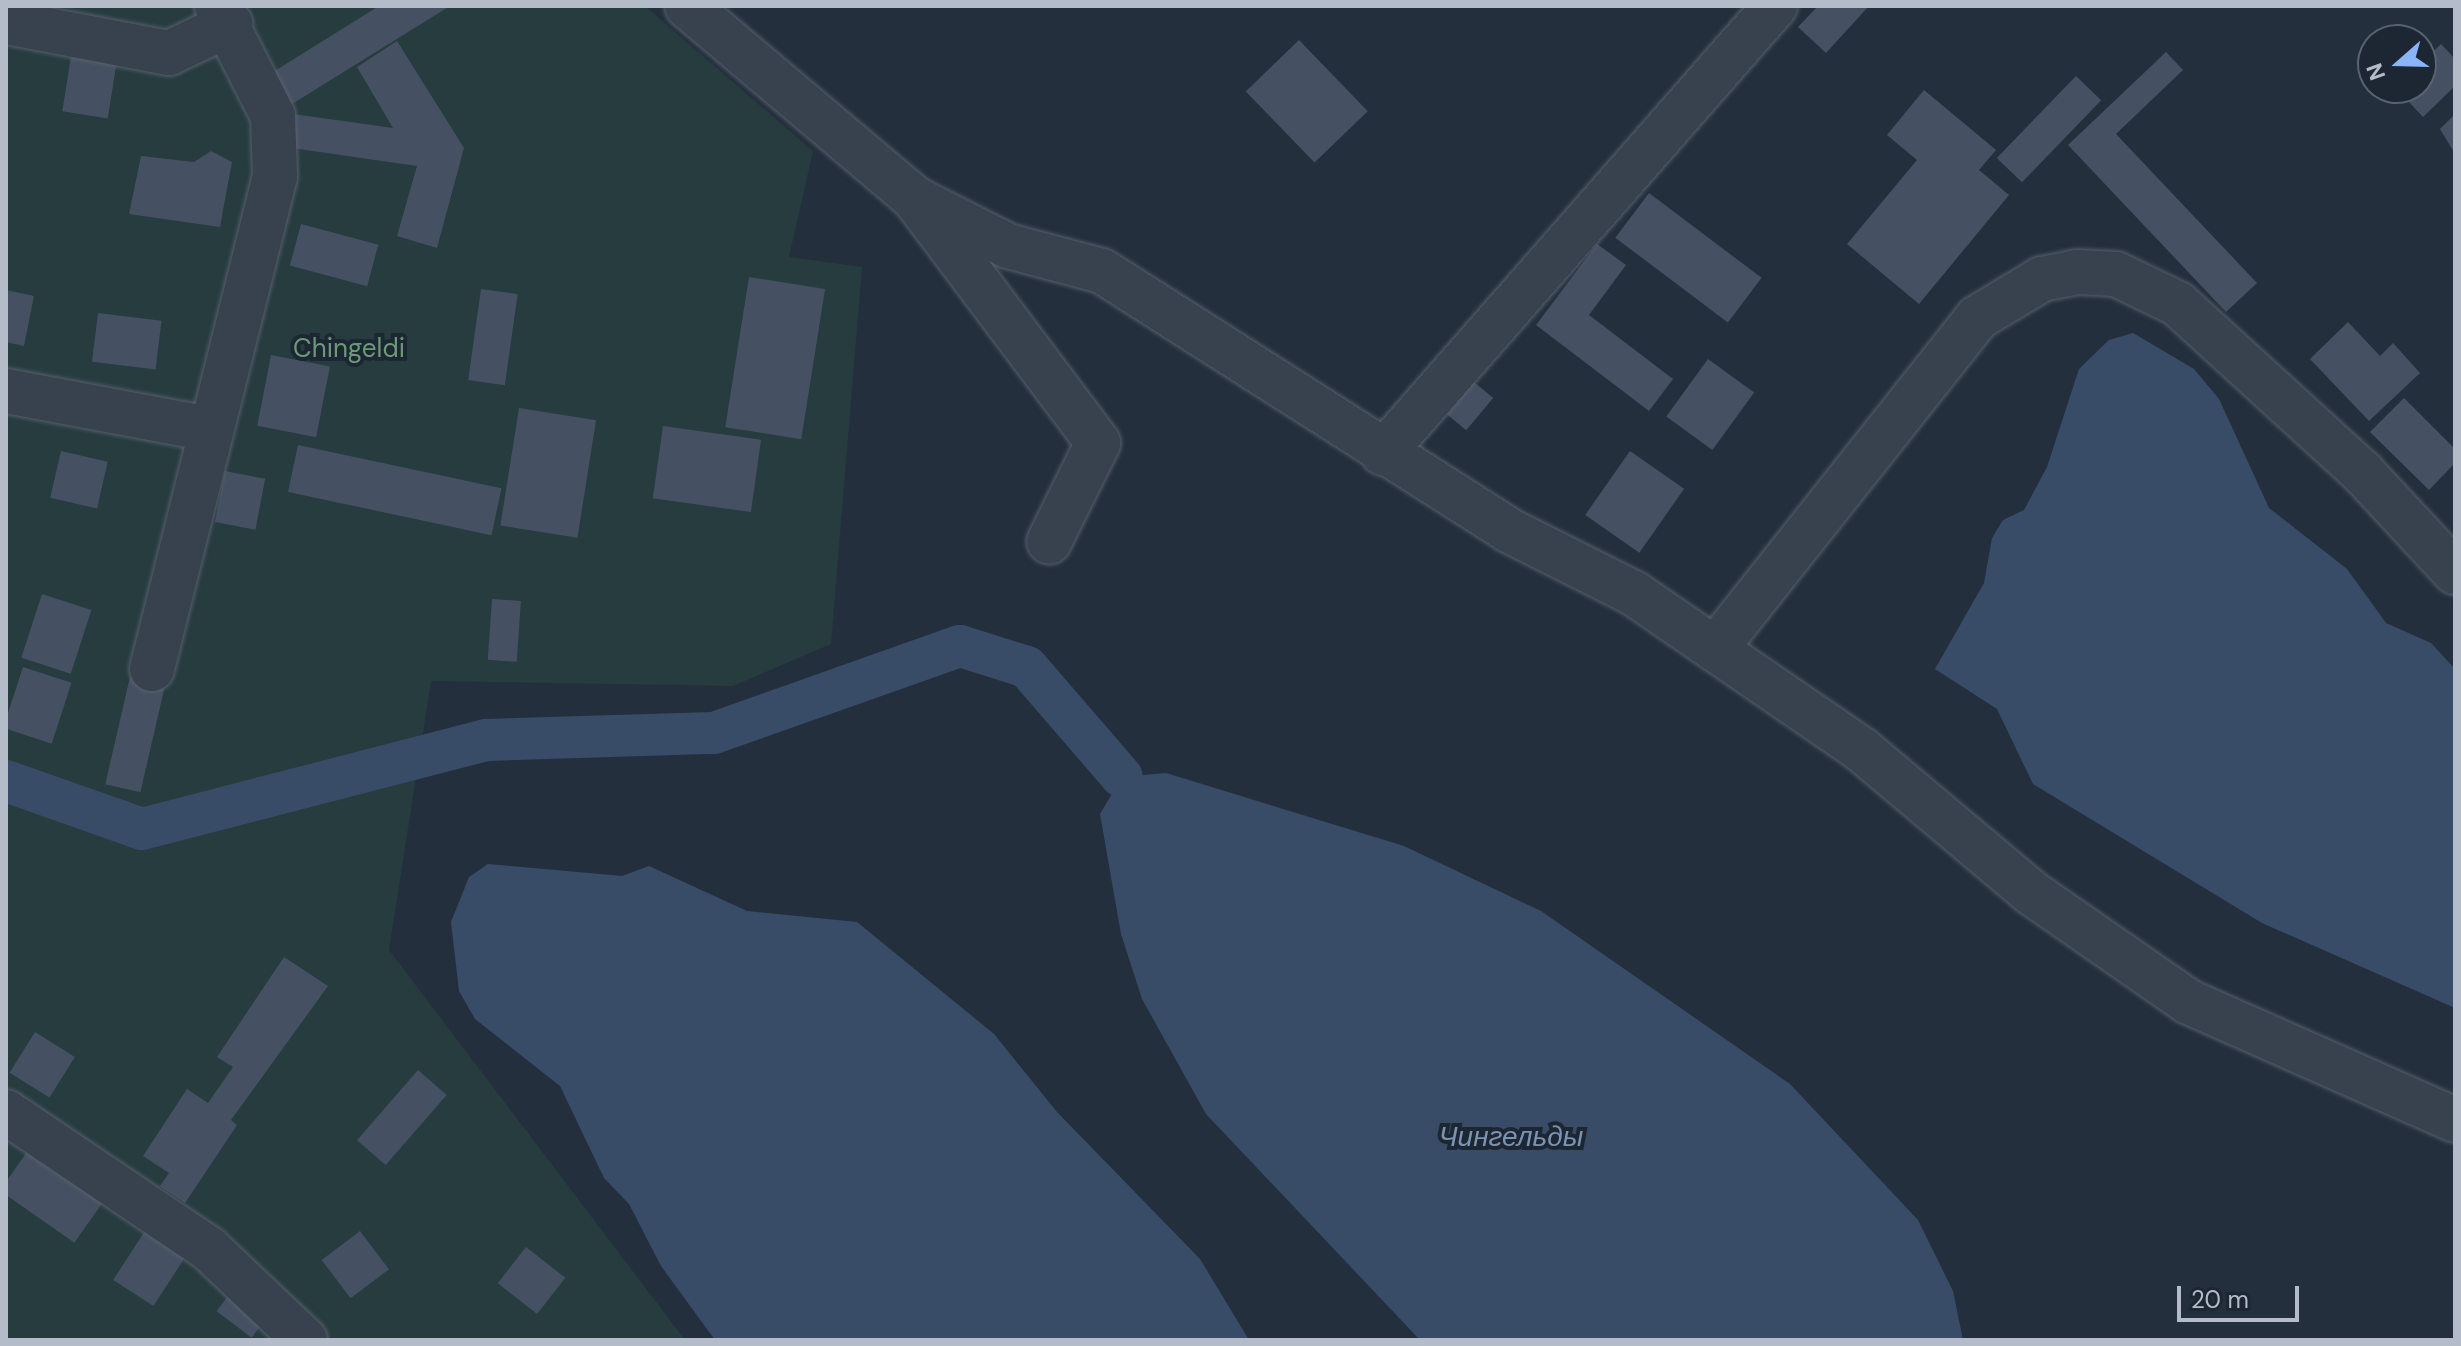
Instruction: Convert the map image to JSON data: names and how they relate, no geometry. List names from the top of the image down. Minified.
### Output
{"water":["Чингельды"],"parks":["Chingeldi"],"scale_bar":"20 m","north":"left"}
